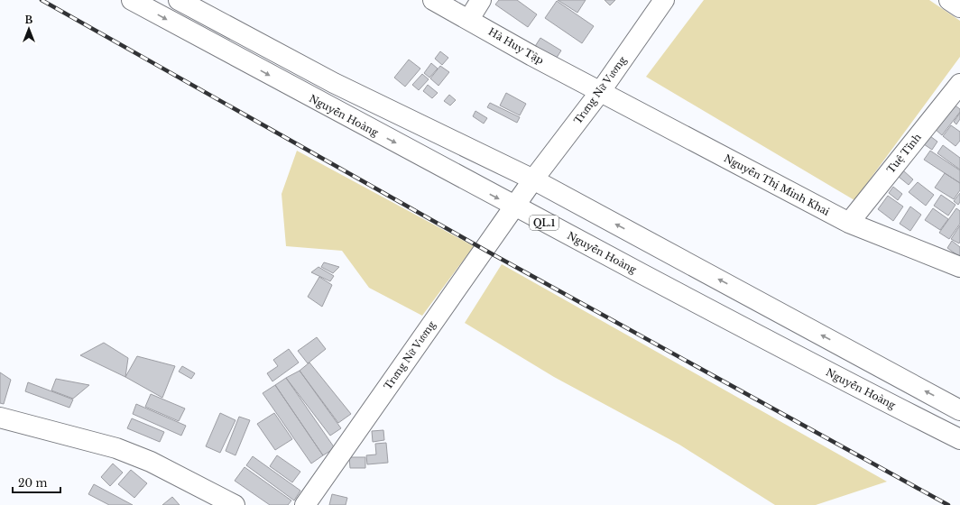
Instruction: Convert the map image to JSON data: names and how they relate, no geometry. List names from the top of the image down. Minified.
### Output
{"streets":{"main road":["Hà Huy Tập","Trưng Nữ Vương","Nguyễn Hoàng","Tuệ Tĩnh","Nguyễn Thị Minh Khai","QL.1"]},"crossings":[["Hà Huy Tập","Trưng Nữ Vương"],["Hà Huy Tập","Nguyễn Thị Minh Khai"],["Trưng Nữ Vương","Nguyễn Hoàng"],["Trưng Nữ Vương","Nguyễn Thị Minh Khai"],["Tuệ Tĩnh","Nguyễn Thị Minh Khai"]],"scale_bar":"20 m","north":"top"}
